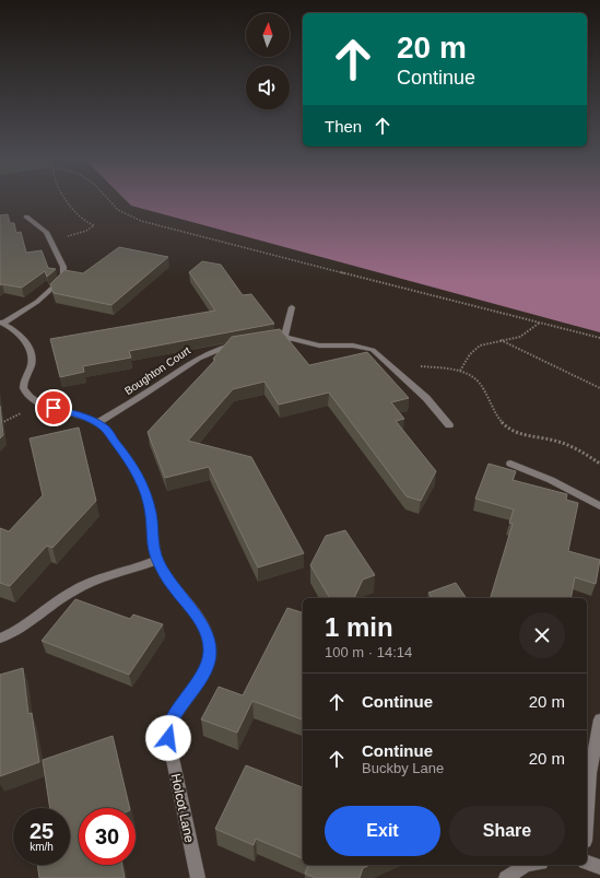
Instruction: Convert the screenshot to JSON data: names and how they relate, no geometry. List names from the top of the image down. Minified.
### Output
{"streets":{"street":["Boughton Court","Holcot Lane"]},"crossings":[["Boughton Court","Holcot Lane"]],"north":"top","page":{"turn":["20 m","Continue"],"then":"Then","heading":["1 min","100 m · 14:14"],"list":[{"name":"Continue","value":"20 m"},{"name":"Continue","note":"Buckby Lane","value":"20 m"}],"buttons":["Exit","Share"],"speed":"25 km/h","limit":"30"}}
